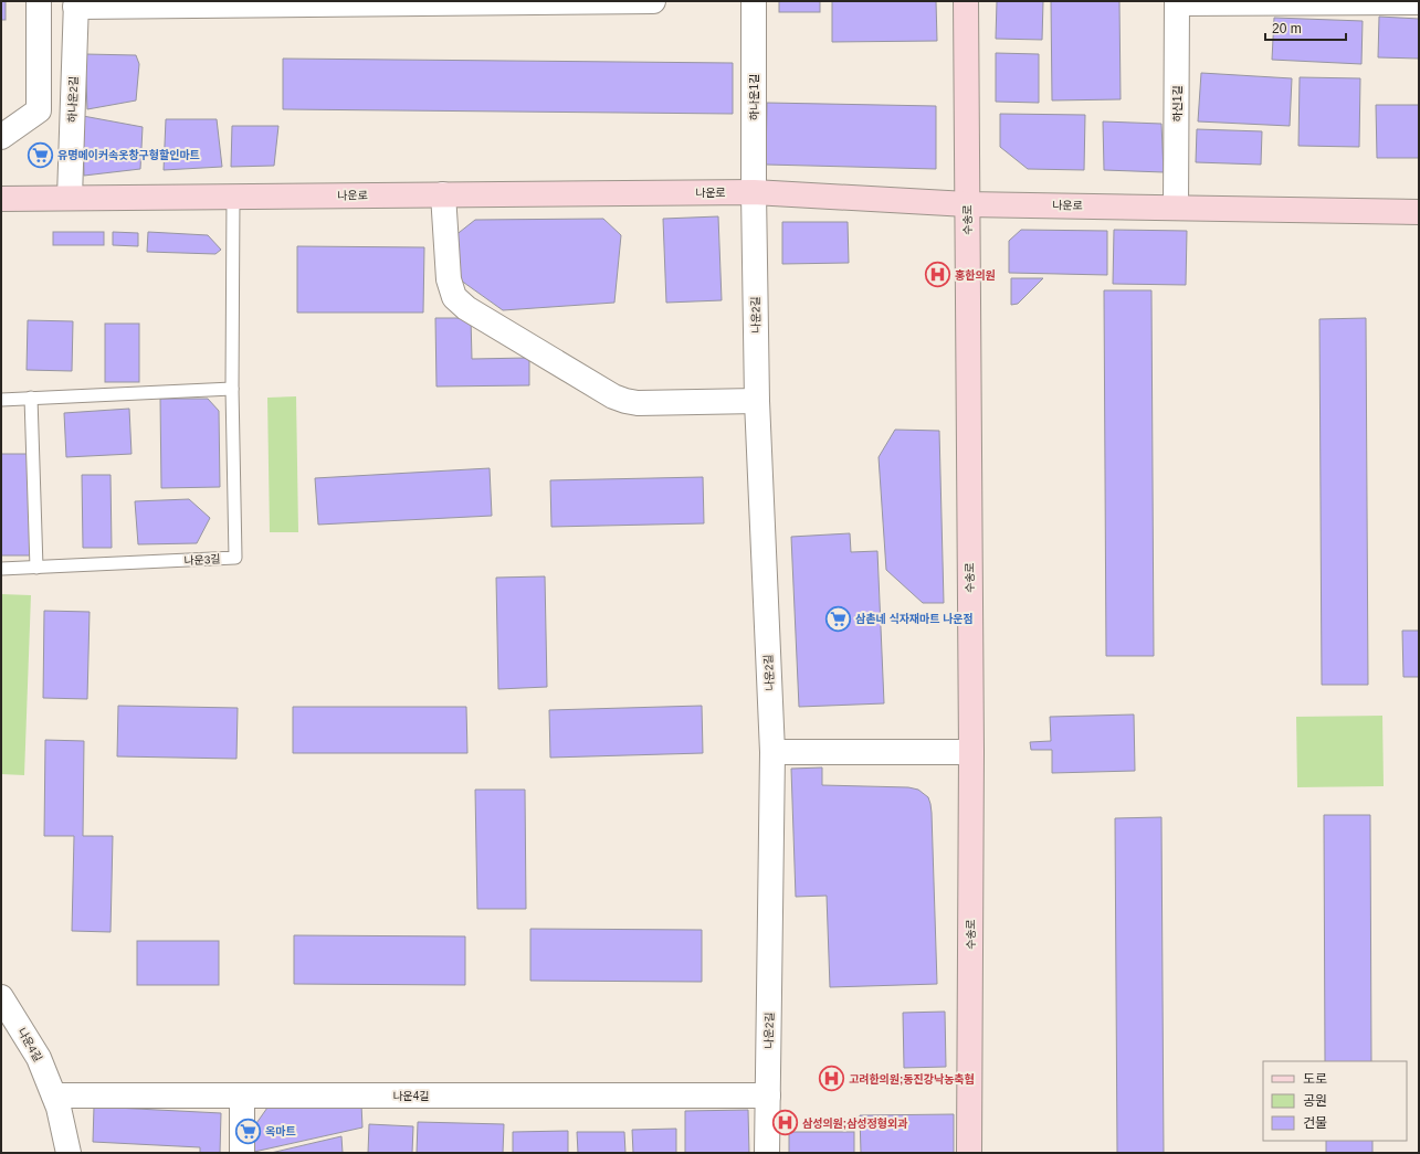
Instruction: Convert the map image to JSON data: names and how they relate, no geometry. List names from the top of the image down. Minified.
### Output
{"streets":{"street":["하나운1길","하나운2길","하신1길","나운로","수송로","나운2길","나운4길"],"lane":["나운3길"]},"crossings":[["하나운1길","나운로"],["하나운1길","나운2길"],["하나운2길","나운로"],["하신1길","나운로"],["나운로","수송로"],["나운로","나운2길"],["나운로","나운3길"],["나운2길","나운4길"]],"places":{"supermarket":["유명메이커속옷창구형할인마트","삼촌네 식자재마트 나운점","옥마트"],"hospital":["홍한의원","고려한의원;동진강낙농축협","삼성의원;삼성정형외과"]},"legend":["도로","공원","건물"],"scale_bar":"20 m"}
